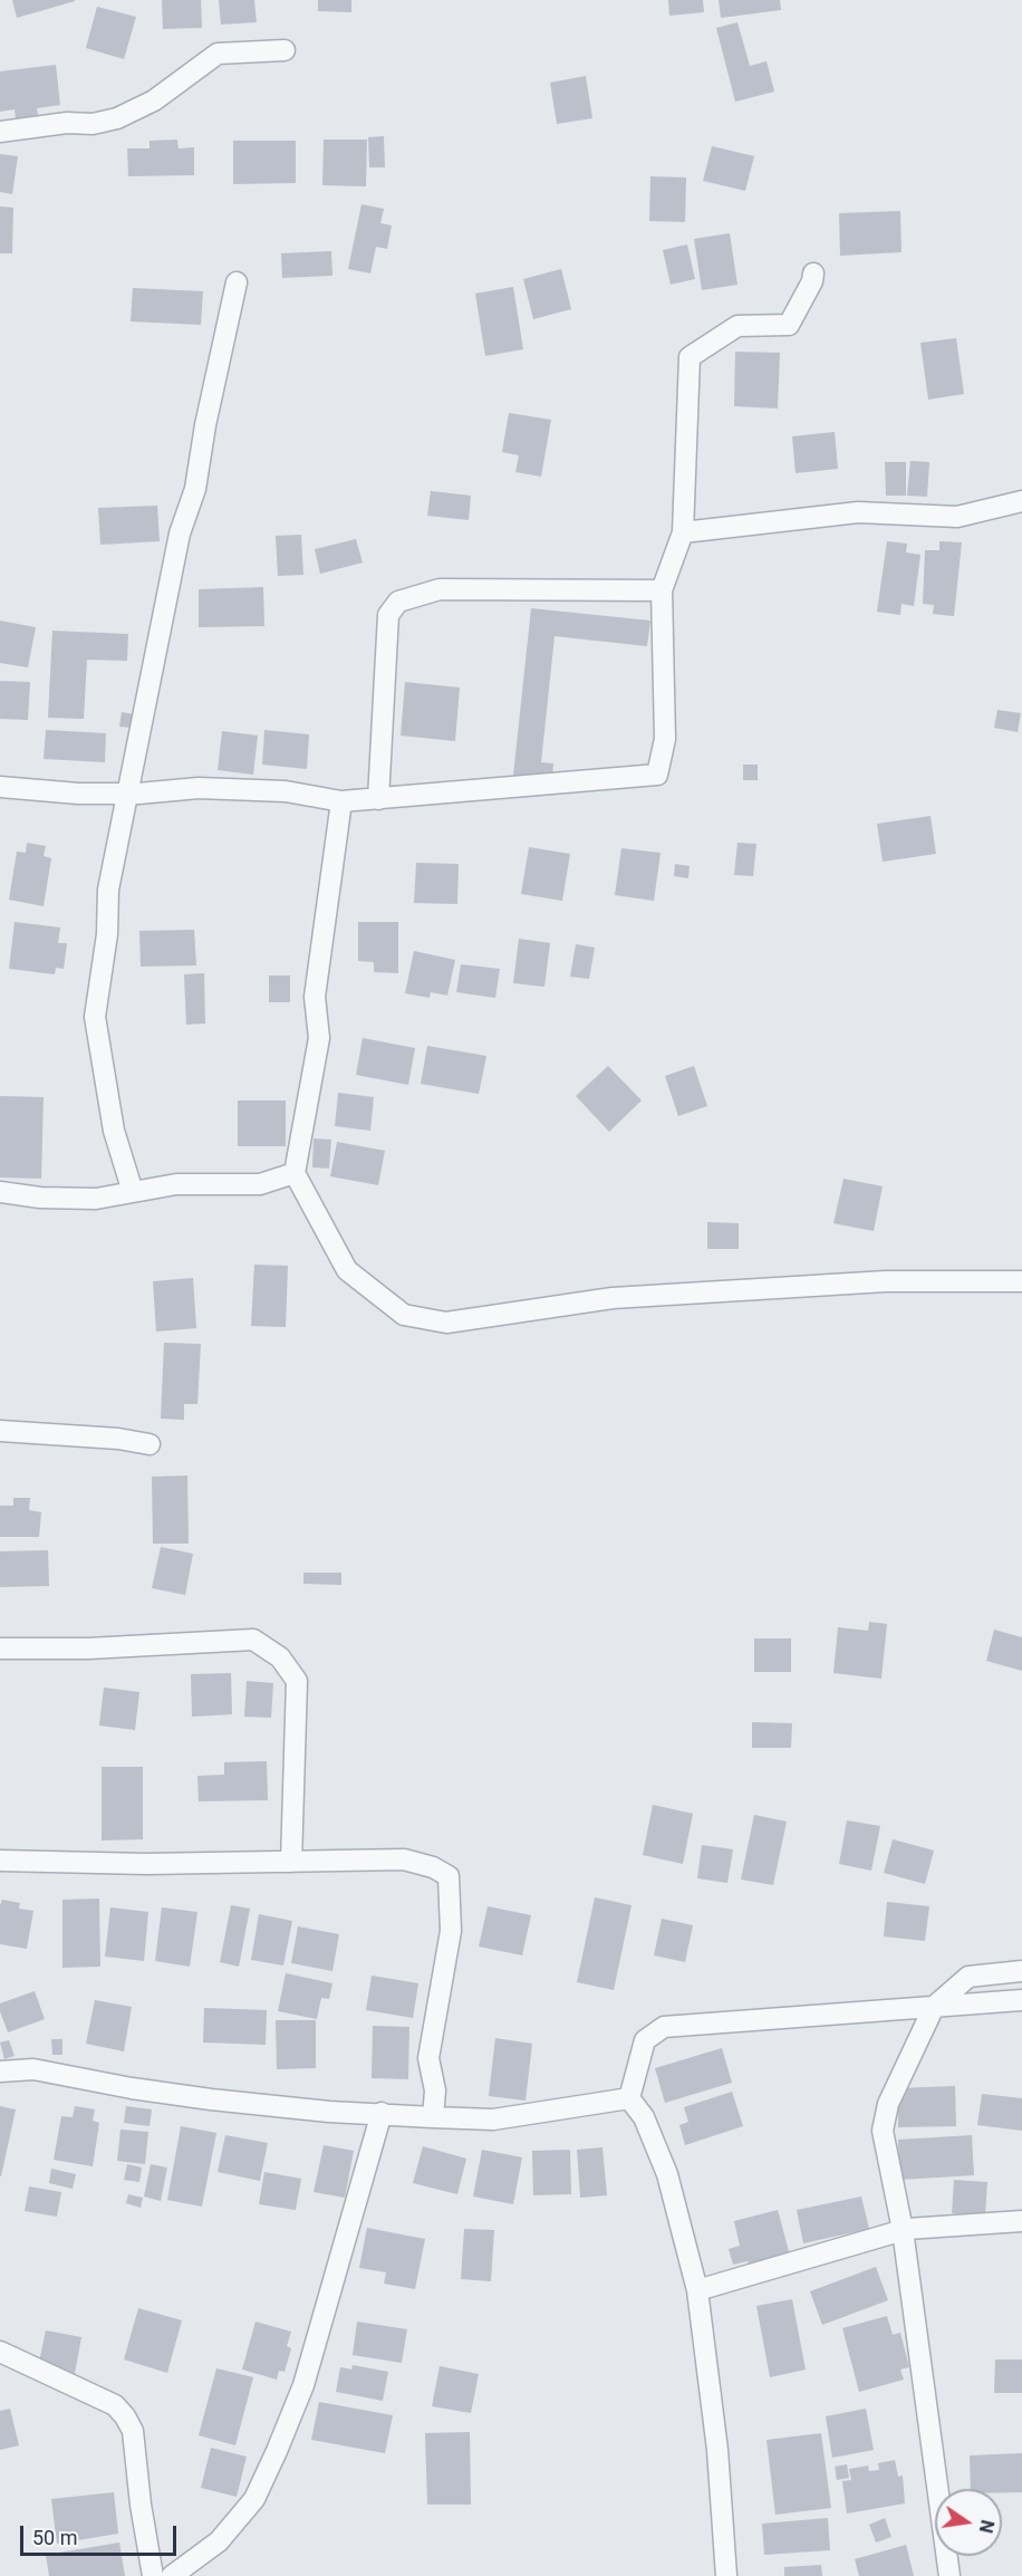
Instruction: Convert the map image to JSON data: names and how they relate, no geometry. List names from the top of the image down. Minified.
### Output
{"scale_bar":"50 m","north":"right"}
